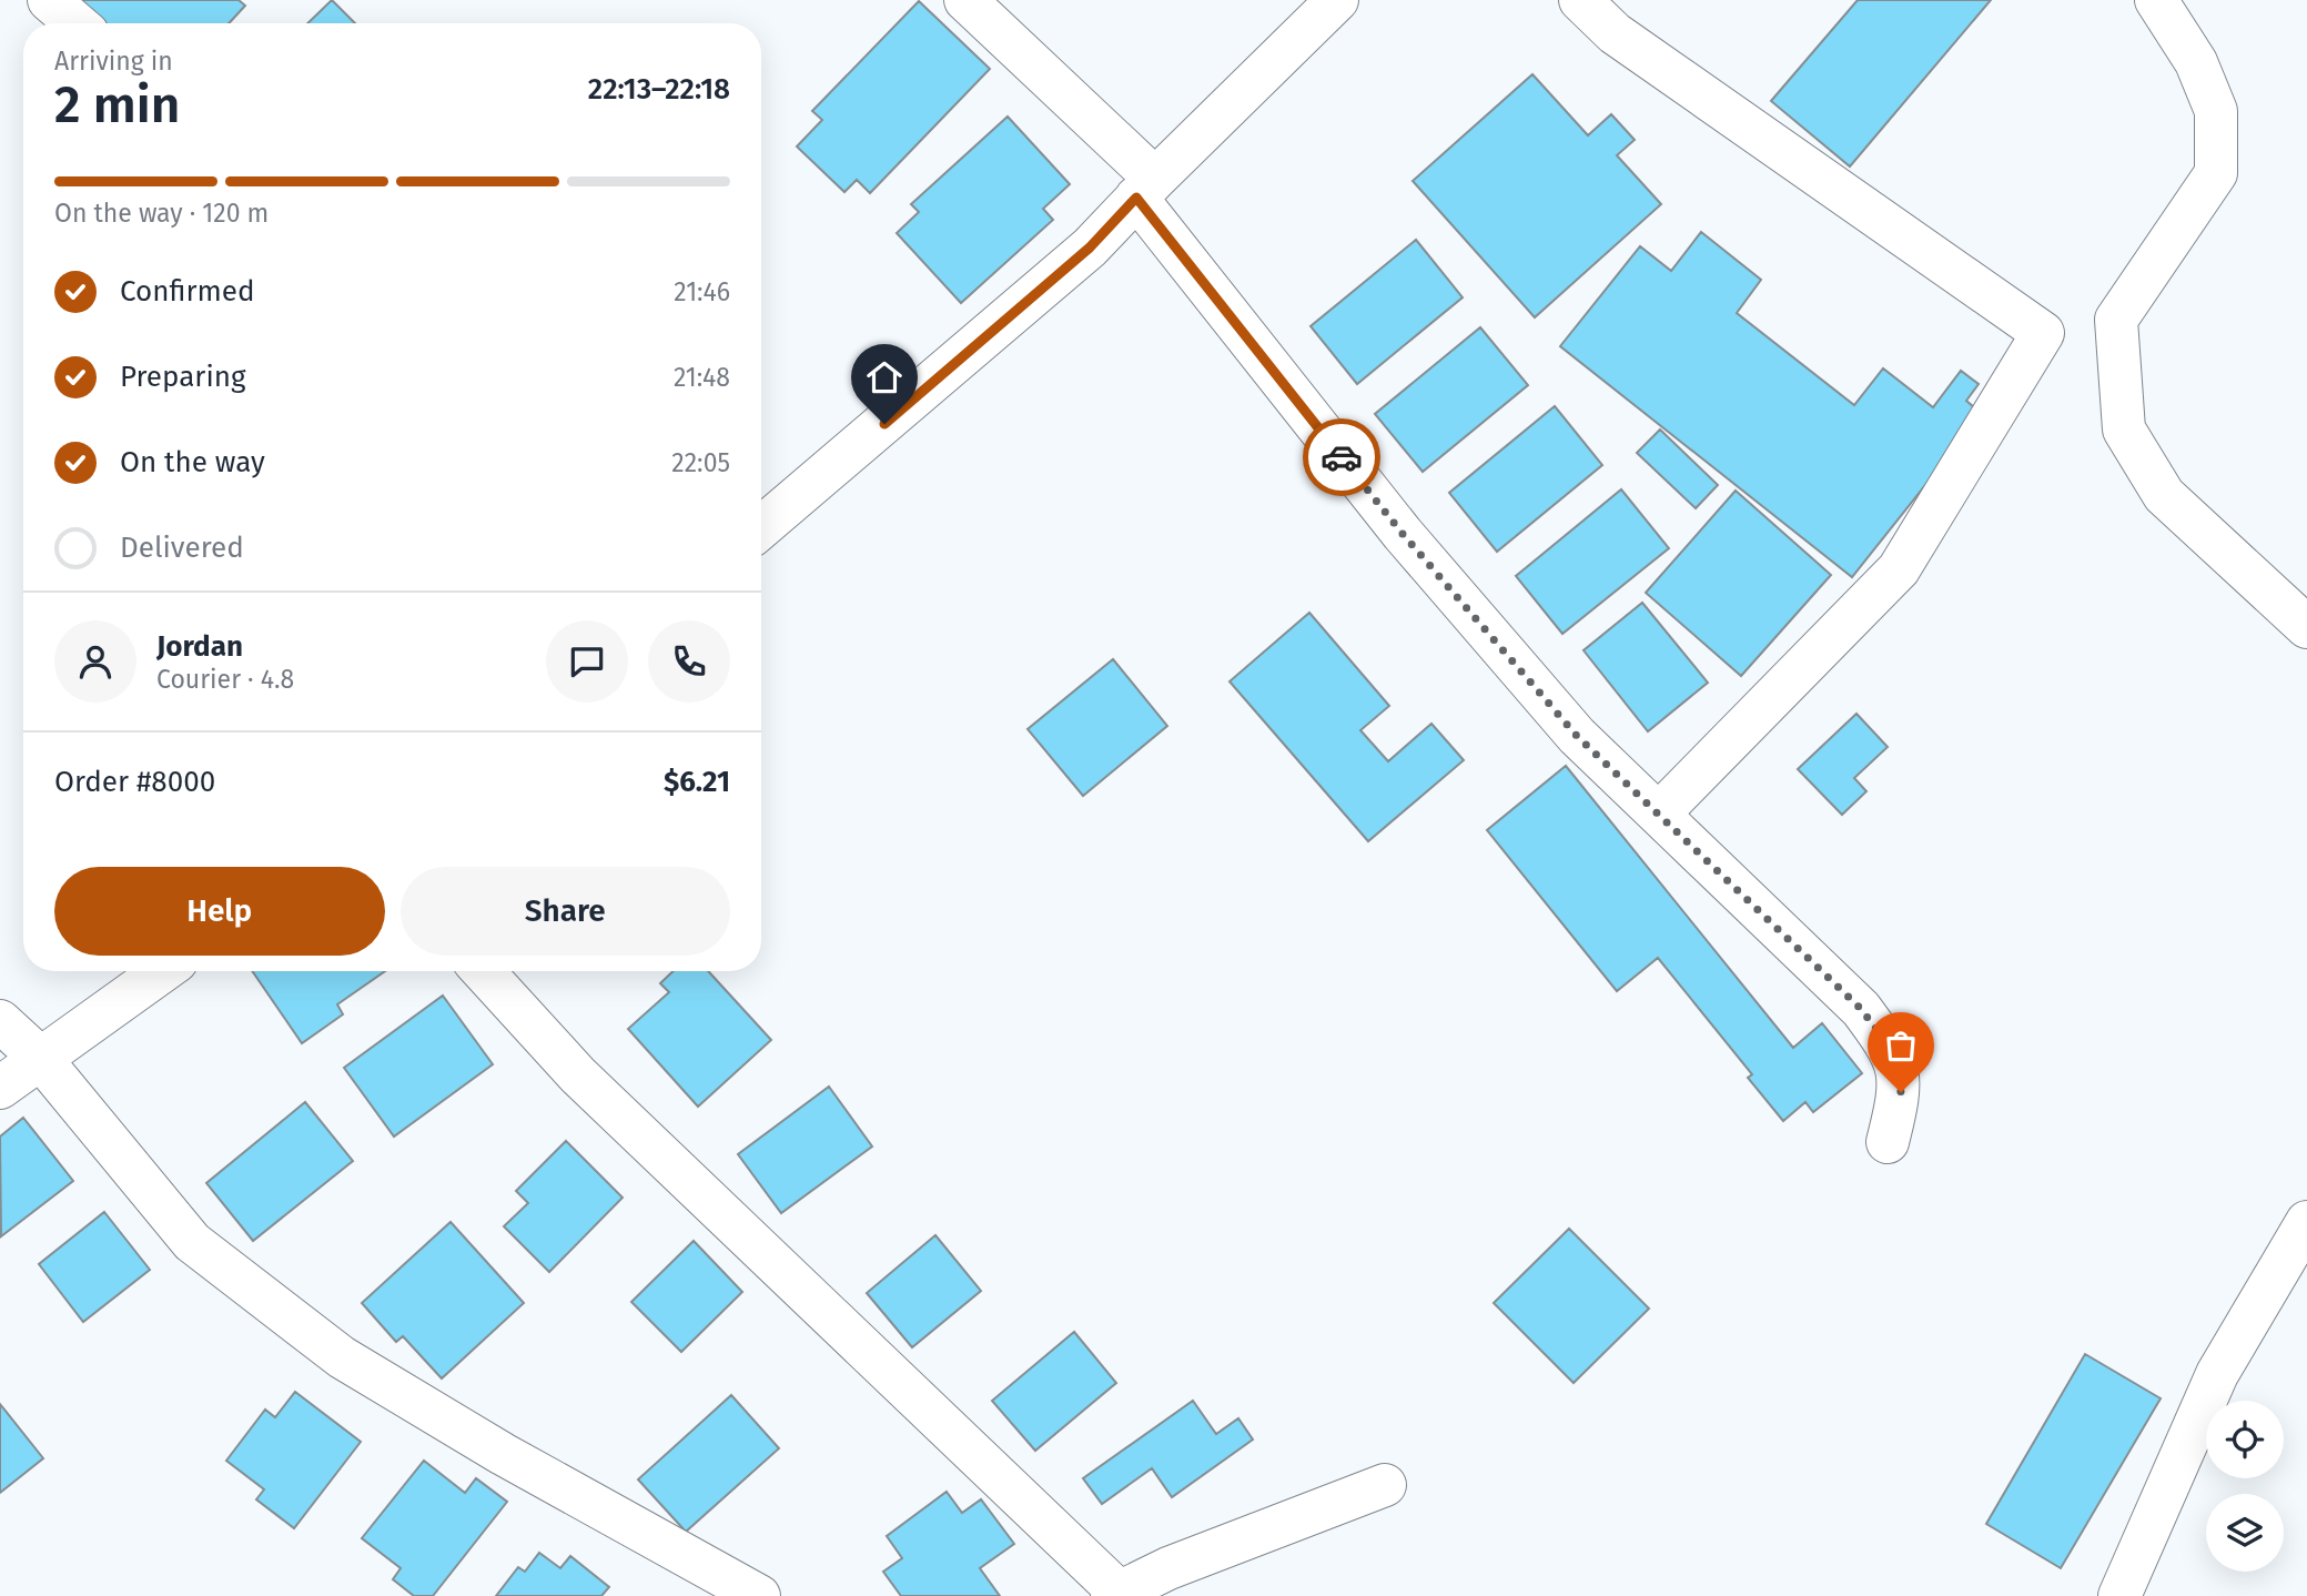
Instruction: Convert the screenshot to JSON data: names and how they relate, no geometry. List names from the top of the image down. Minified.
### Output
{"page":{"heading":["2 min","Arriving in","22:13–22:18"],"panel":["Jordan","Courier · 4.8","Order #8000","$6.21"],"bar":"On the way · 120 m","list":[["Confirmed","21:46"],["Preparing","21:48"],["On the way","22:05"],"Delivered"],"buttons":["Help","Share"]}}
